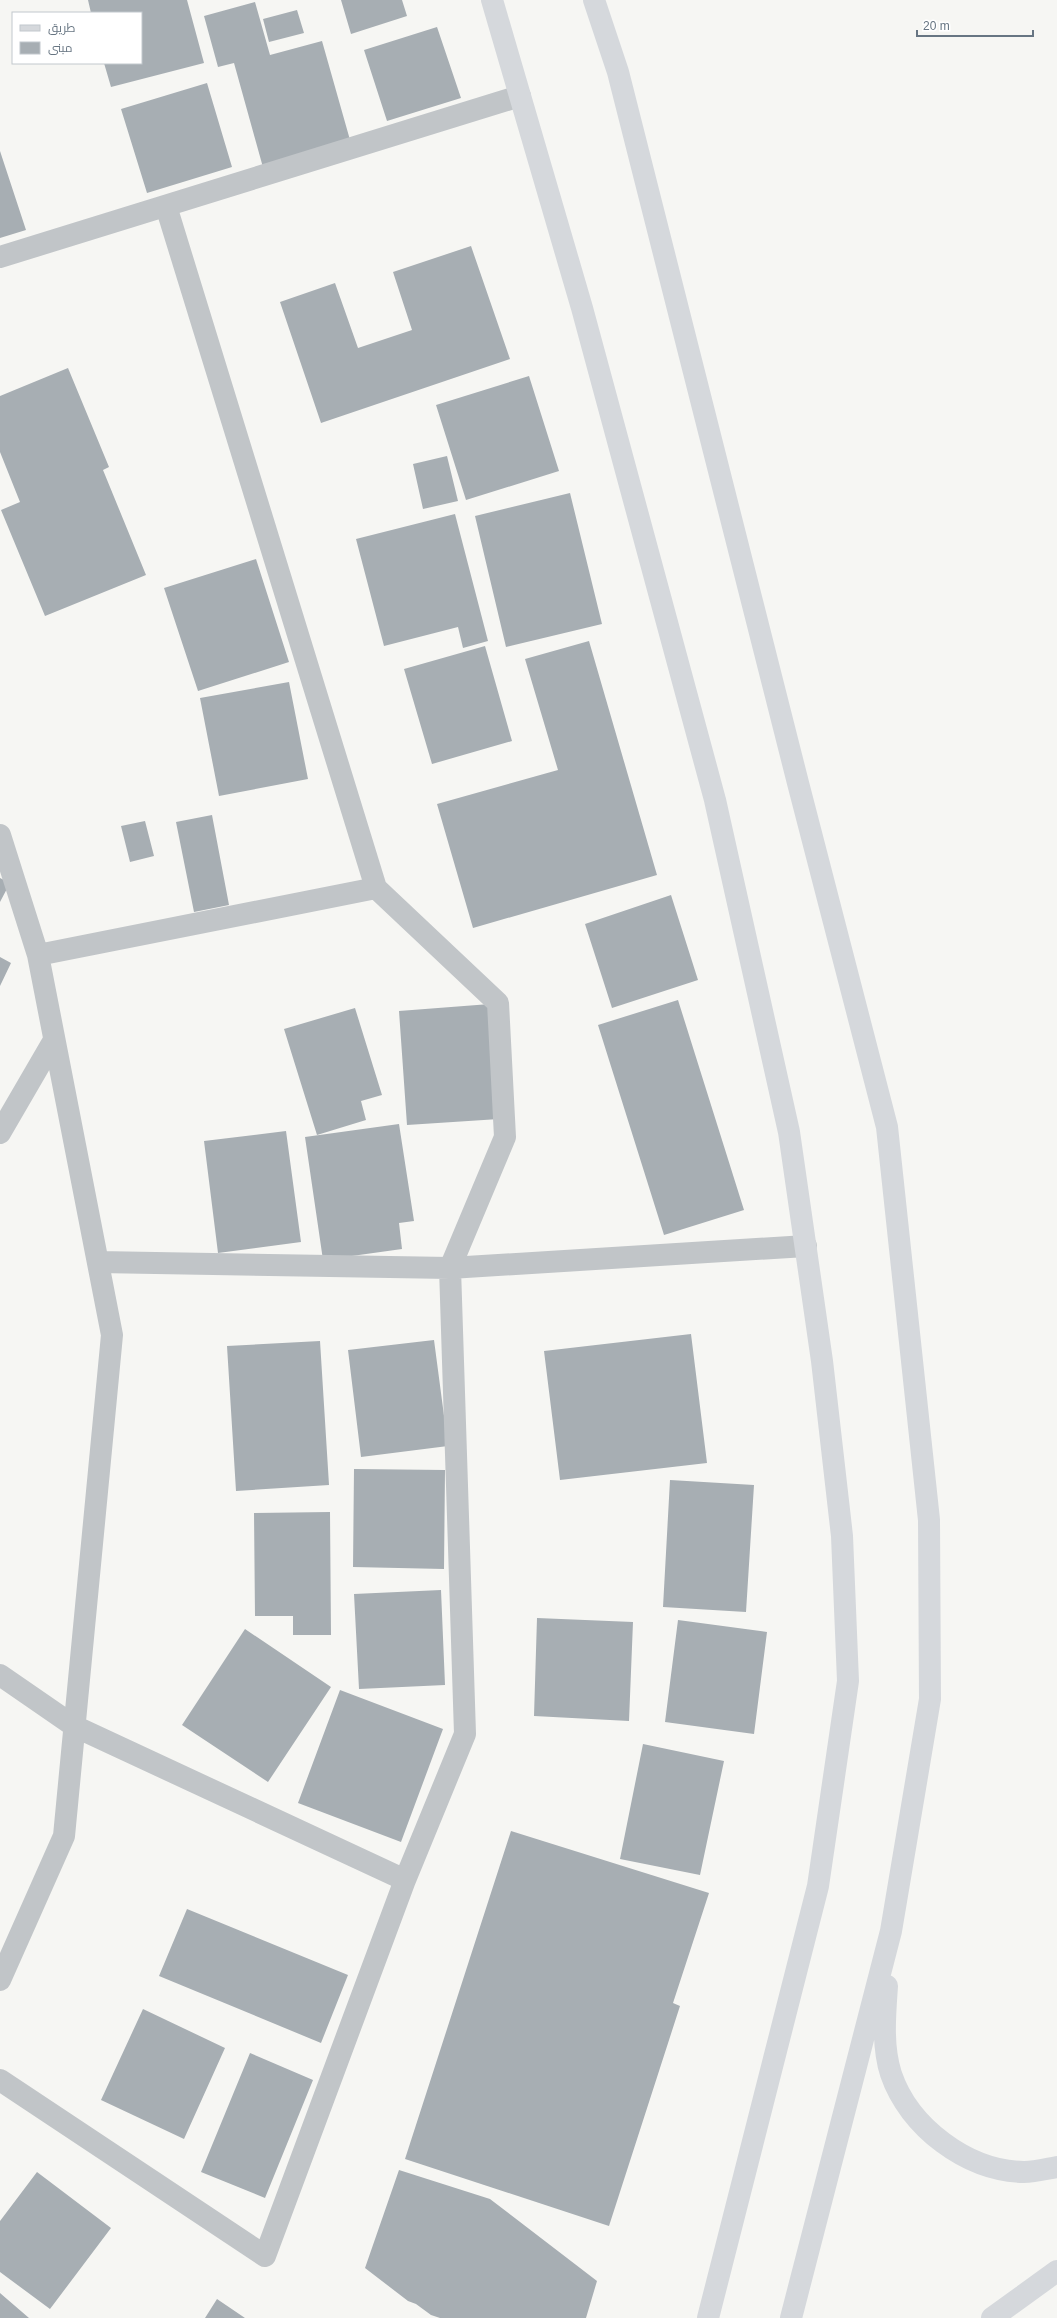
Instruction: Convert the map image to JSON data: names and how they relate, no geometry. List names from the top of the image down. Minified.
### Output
{"legend":["طريق","مبنى"],"scale_bar":"20 m"}
